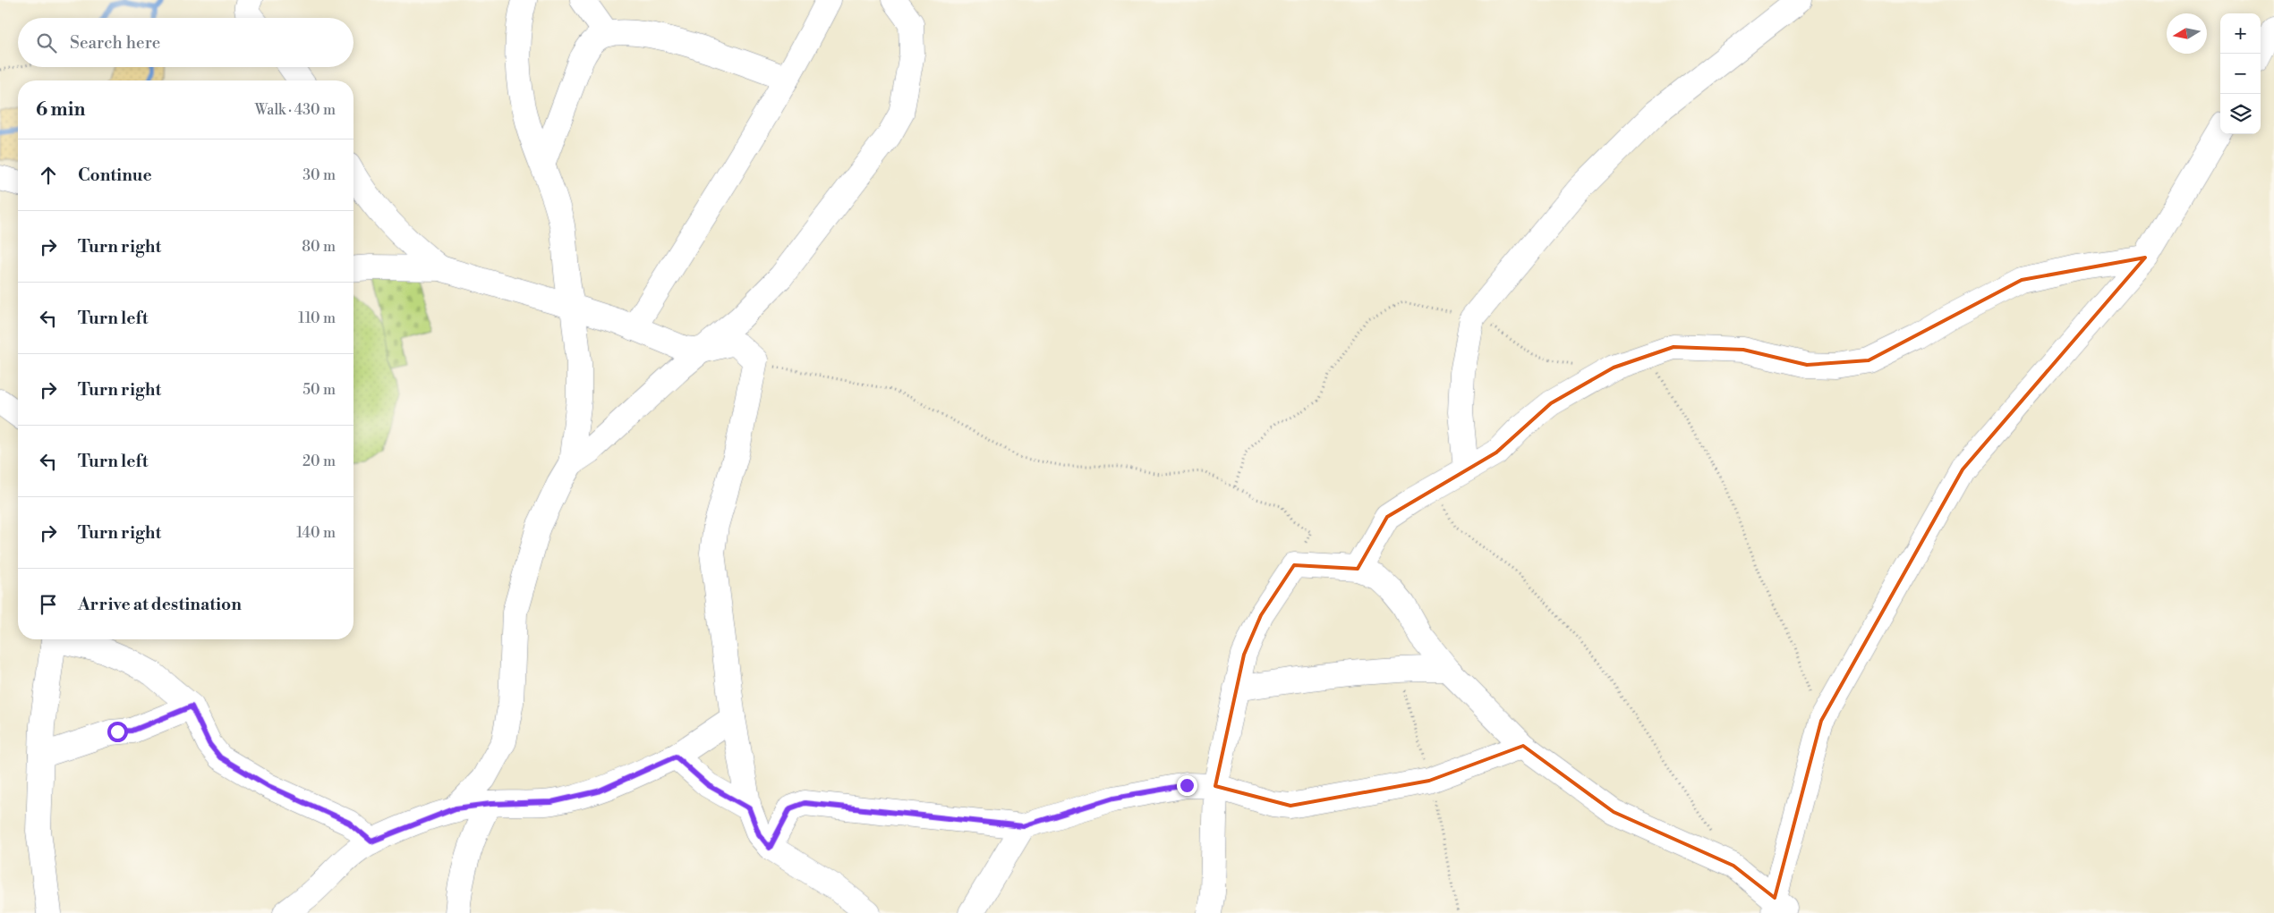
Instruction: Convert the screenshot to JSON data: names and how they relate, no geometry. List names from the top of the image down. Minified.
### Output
{"north":"left","page":{"map_buttons":["+","−"],"search":"Search here","heading":["6 min","Walk · 430 m"],"list":[["Continue","30 m"],["Turn right","80 m"],["Turn left","110 m"],["Turn right","50 m"],["Turn left","20 m"],["Turn right","140 m"],"Arrive at destination"]}}
